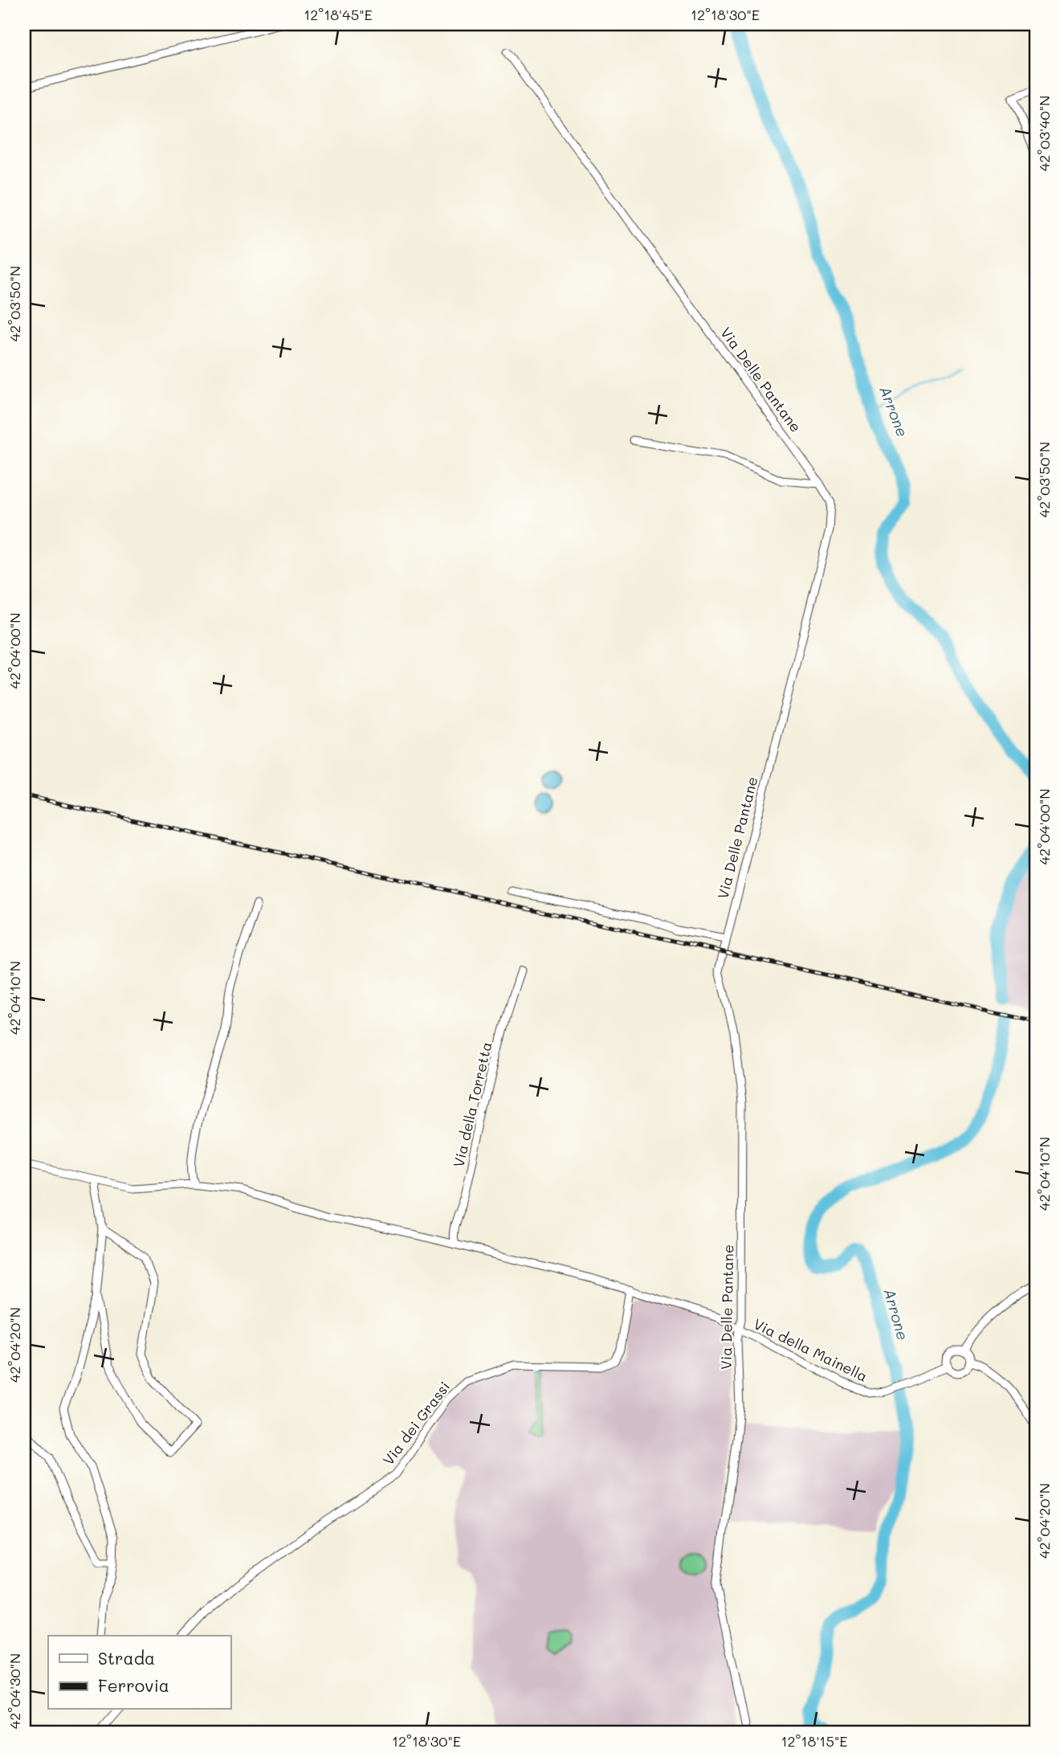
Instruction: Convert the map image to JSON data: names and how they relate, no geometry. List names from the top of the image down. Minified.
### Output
{"streets":{"street":["Via Delle Pantane","Via della Torretta","Via della Mainella","Via dei Grassi"]},"crossings":[["Via Delle Pantane","Via della Mainella"],["Via della Torretta","Via della Mainella"],["Via della Mainella","Via dei Grassi"]],"water":["Arrone"],"legend":["Strada","Ferrovia"],"coordinates":["12°18'45\"E","12°18'30\"E","42°03'40\"N","42°03'50\"N","42°04'00\"N","42°04'10\"N","42°04'20\"N","42°04'30\"N","12°18'15\"E"]}
